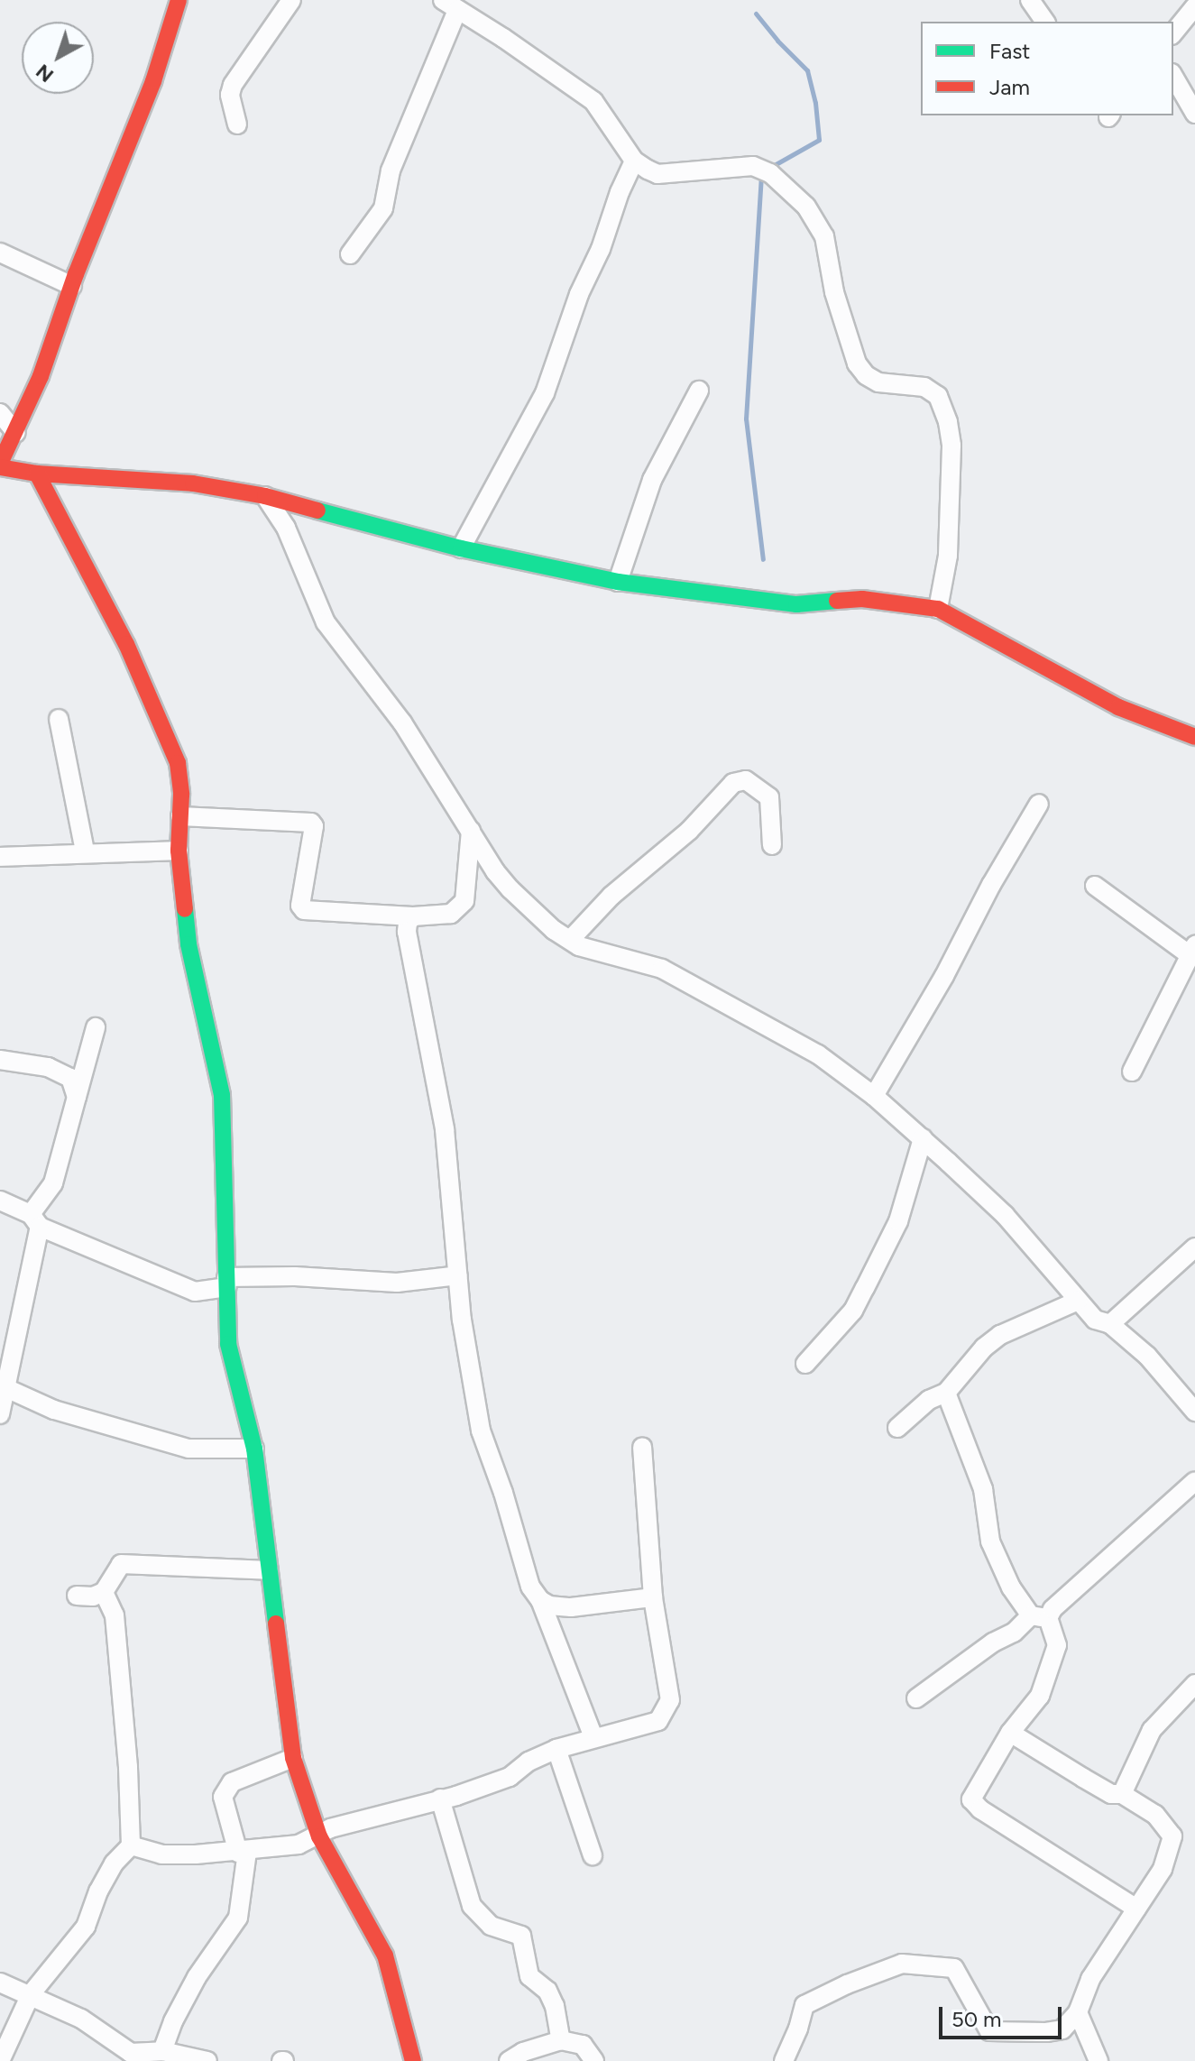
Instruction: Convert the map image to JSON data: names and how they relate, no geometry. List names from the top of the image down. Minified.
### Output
{"legend":["Fast","Jam"],"scale_bar":"50 m","north":"bottom left"}
